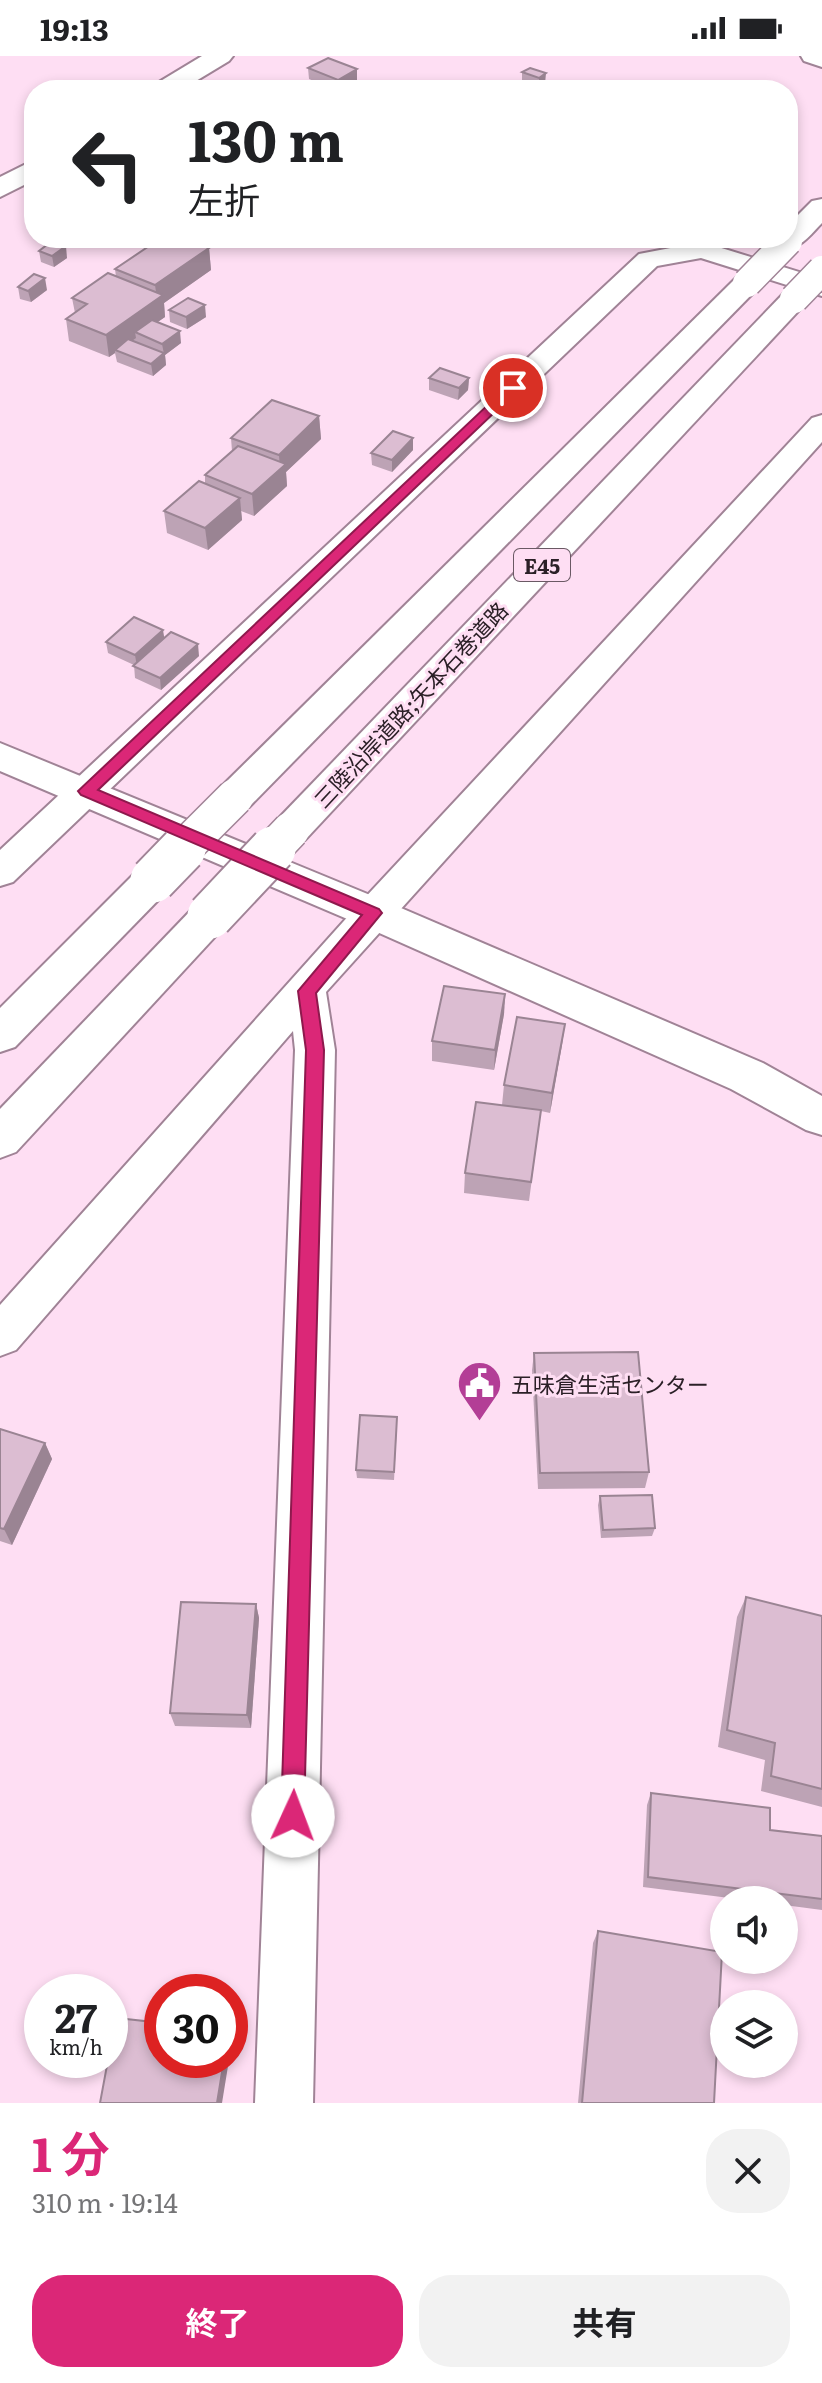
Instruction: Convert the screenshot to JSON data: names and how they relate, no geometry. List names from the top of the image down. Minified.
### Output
{"streets":{"main road":["E45","三陸沿岸道路;矢本石巻道路"]},"places":{"public building":["五味倉生活センター"]},"page":{"status":"19:13","turn":["130 m","左折"],"speed":"27 km/h","limit":"30","heading":["1 分","310 m · 19:14"],"buttons":["終了","共有"]}}
